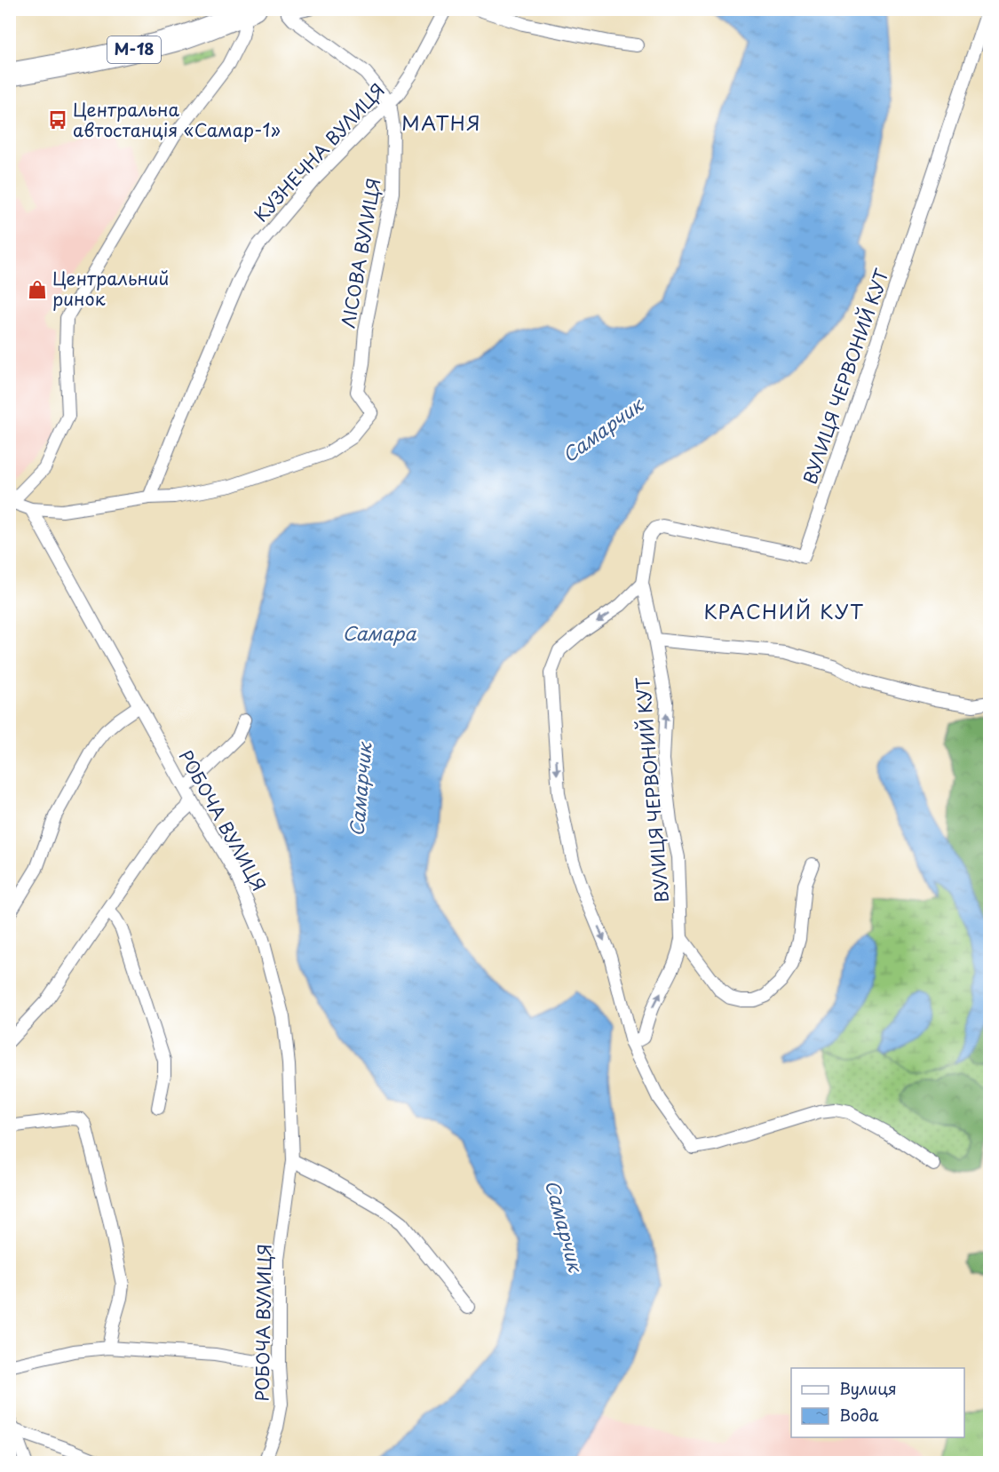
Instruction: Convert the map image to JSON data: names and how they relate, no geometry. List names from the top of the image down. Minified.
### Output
{"streets":{"highway":["М-18"],"street":["КУЗНЕЧНА ВУЛИЦЯ","ЛІСОВА ВУЛИЦЯ","ВУЛИЦЯ ЧЕРВОНИЙ КУТ","РОБОЧА ВУЛИЦЯ"]},"crossings":[["КУЗНЕЧНА ВУЛИЦЯ","ЛІСОВА ВУЛИЦЯ"]],"districts":["МАТНЯ","КРАСНИЙ КУТ"],"water":["Самарчик","Самара"],"places":{"bus stop":["Центральна автостанція «Самар-1»"],"shop":["Центральний ринок"]},"legend":["Вулиця","Вода"]}
